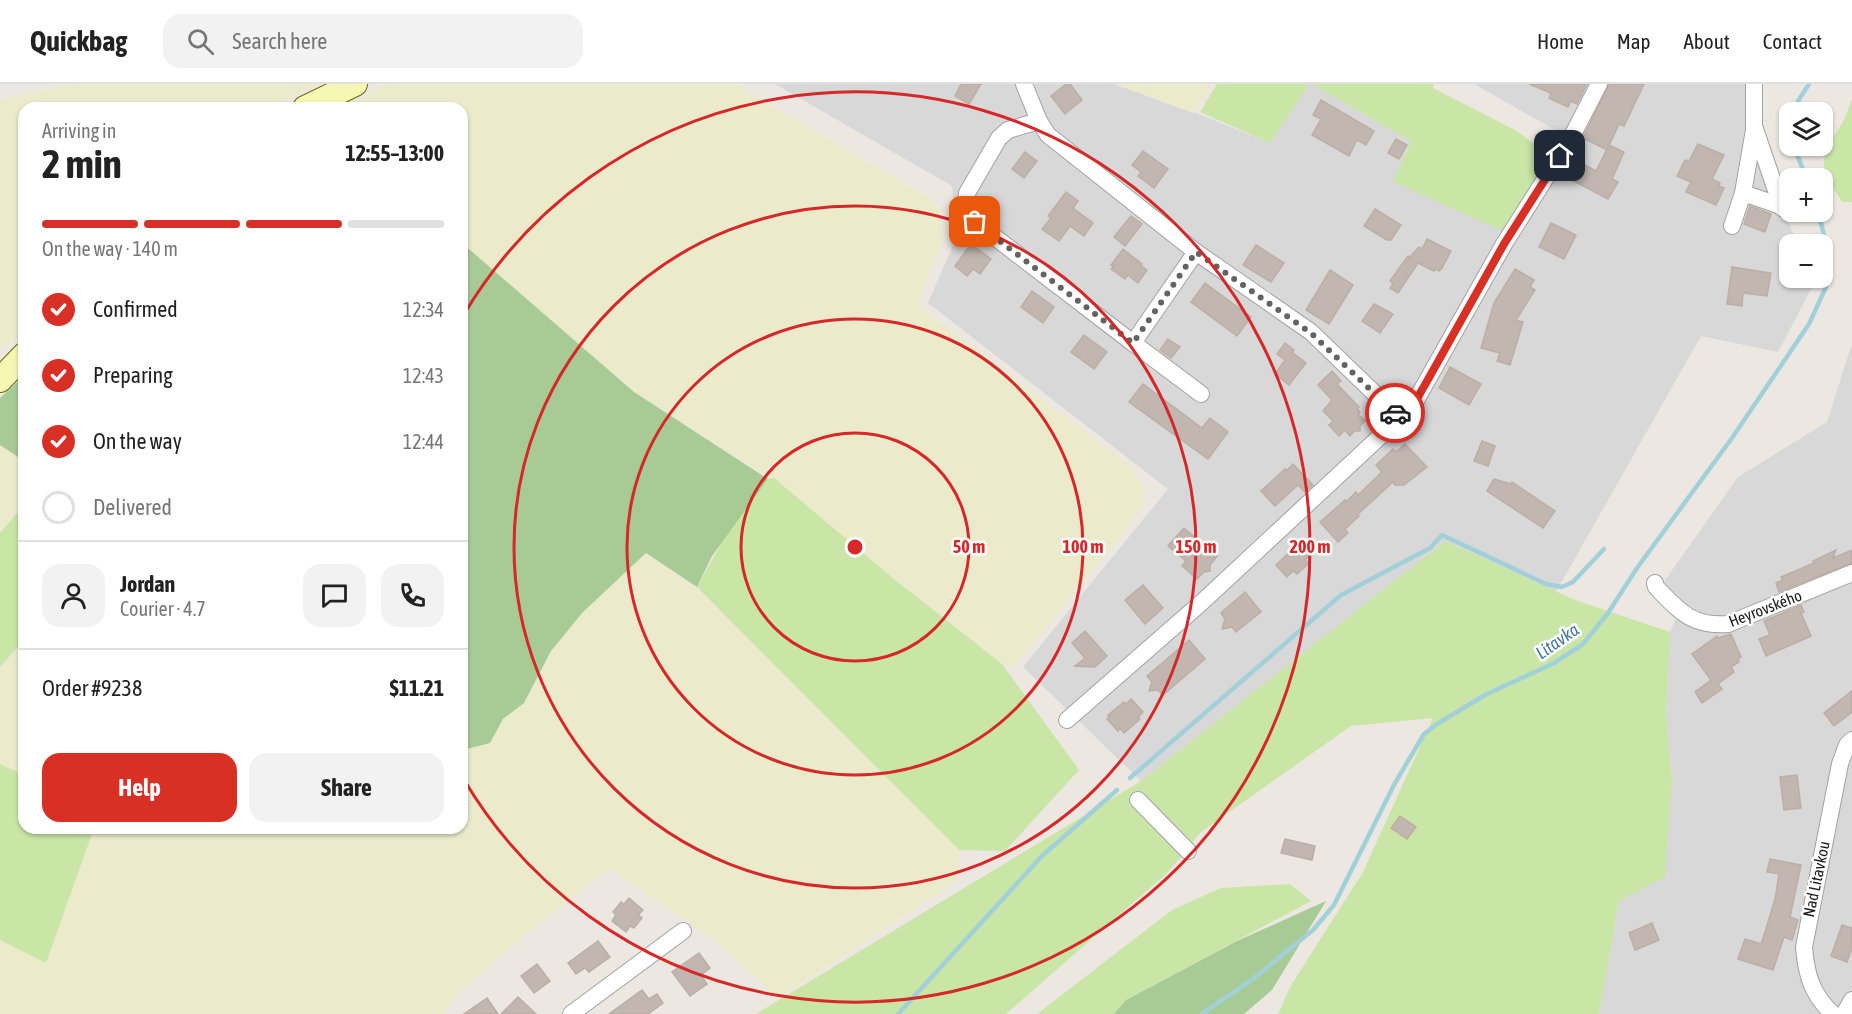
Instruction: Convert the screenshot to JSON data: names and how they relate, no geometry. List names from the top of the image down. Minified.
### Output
{"streets":{"street":["Heyrovského","Nad Litavkou"]},"water":["Litavka"],"page":{"header":"Quickbag","search":"Search here","nav":["Home","Map","About","Contact"],"map_buttons":["+","−"],"heading":["2 min","Arriving in","12:55–13:00"],"panel":["Jordan","Courier · 4.7","Order #9238","$11.21"],"bar":"On the way · 140 m","list":[["Confirmed","12:34"],["Preparing","12:43"],["On the way","12:44"],"Delivered"],"buttons":["Help","Share"]},"rings":["50 m","100 m","150 m","200 m"]}
